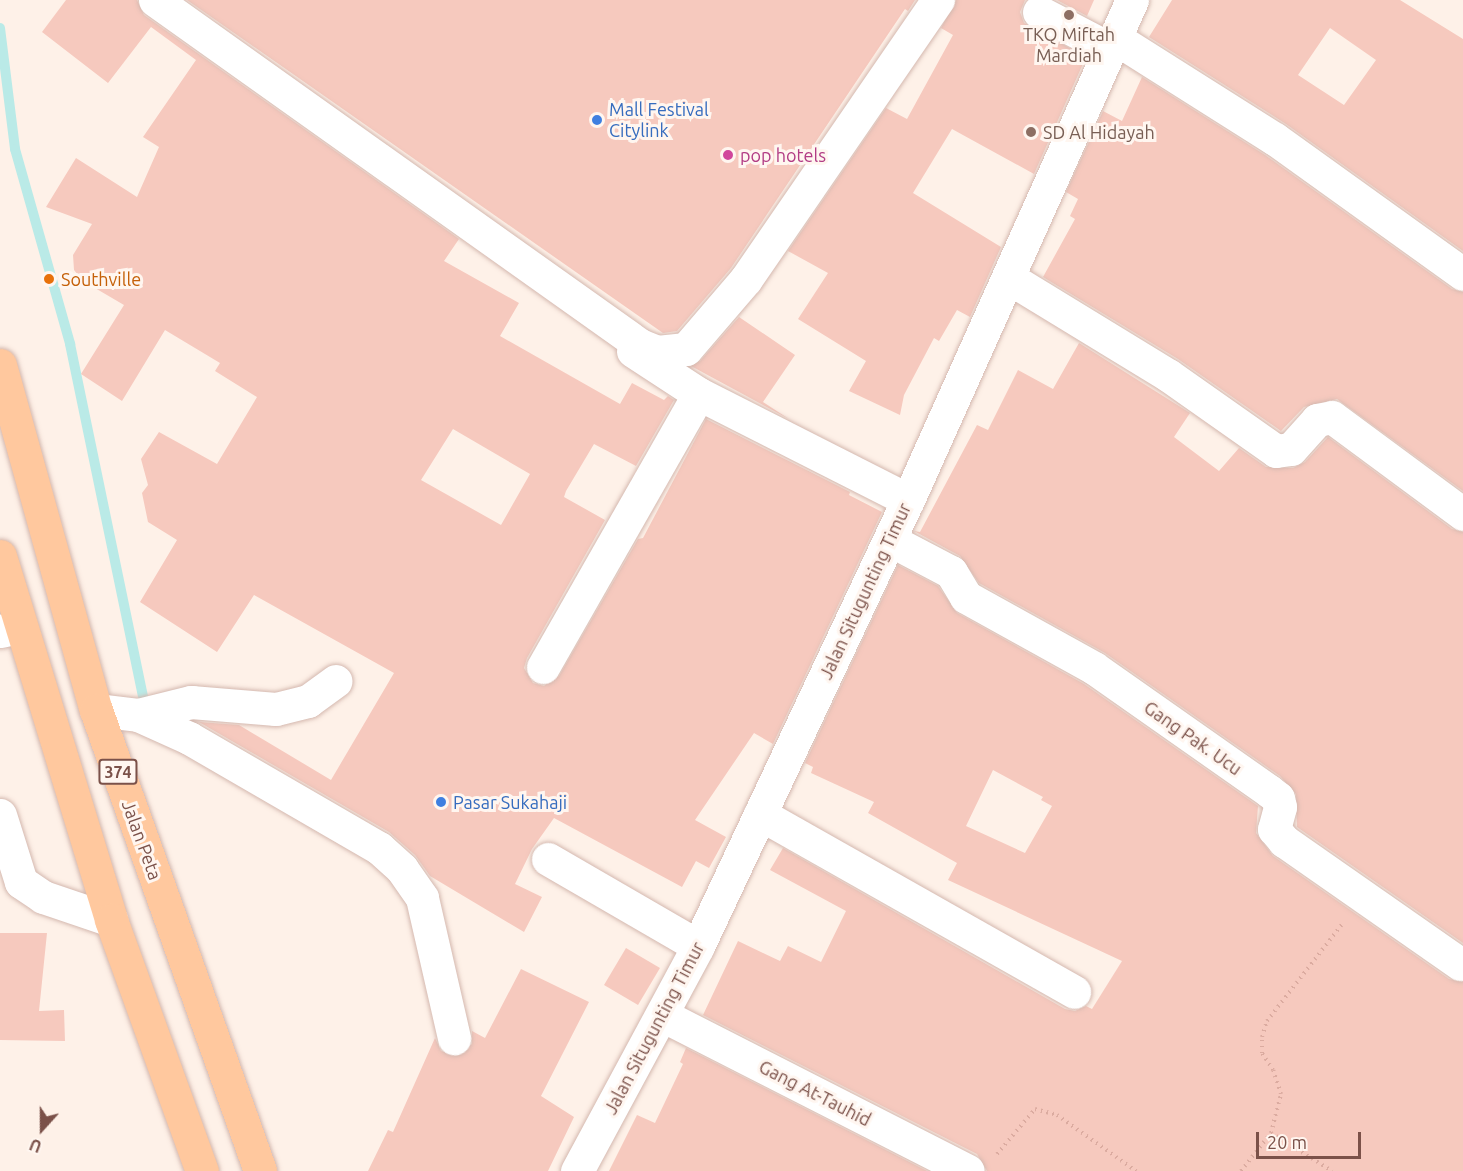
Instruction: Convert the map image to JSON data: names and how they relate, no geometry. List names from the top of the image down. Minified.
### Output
{"streets":{"main road":["374","Jalan Peta"],"street":["Jalan Situgunting Timur","Gang Pak. Ucu","Gang At-Tauhid"]},"crossings":[["Jalan Situgunting Timur","Gang Pak. Ucu"],["Jalan Situgunting Timur","Gang At-Tauhid"]],"places":["TKQ Miftah Mardiah","Mall Festival Citylink","SD Al Hidayah","pop hotels","Southville","Pasar Sukahaji"],"scale_bar":"20 m","north":"bottom"}
